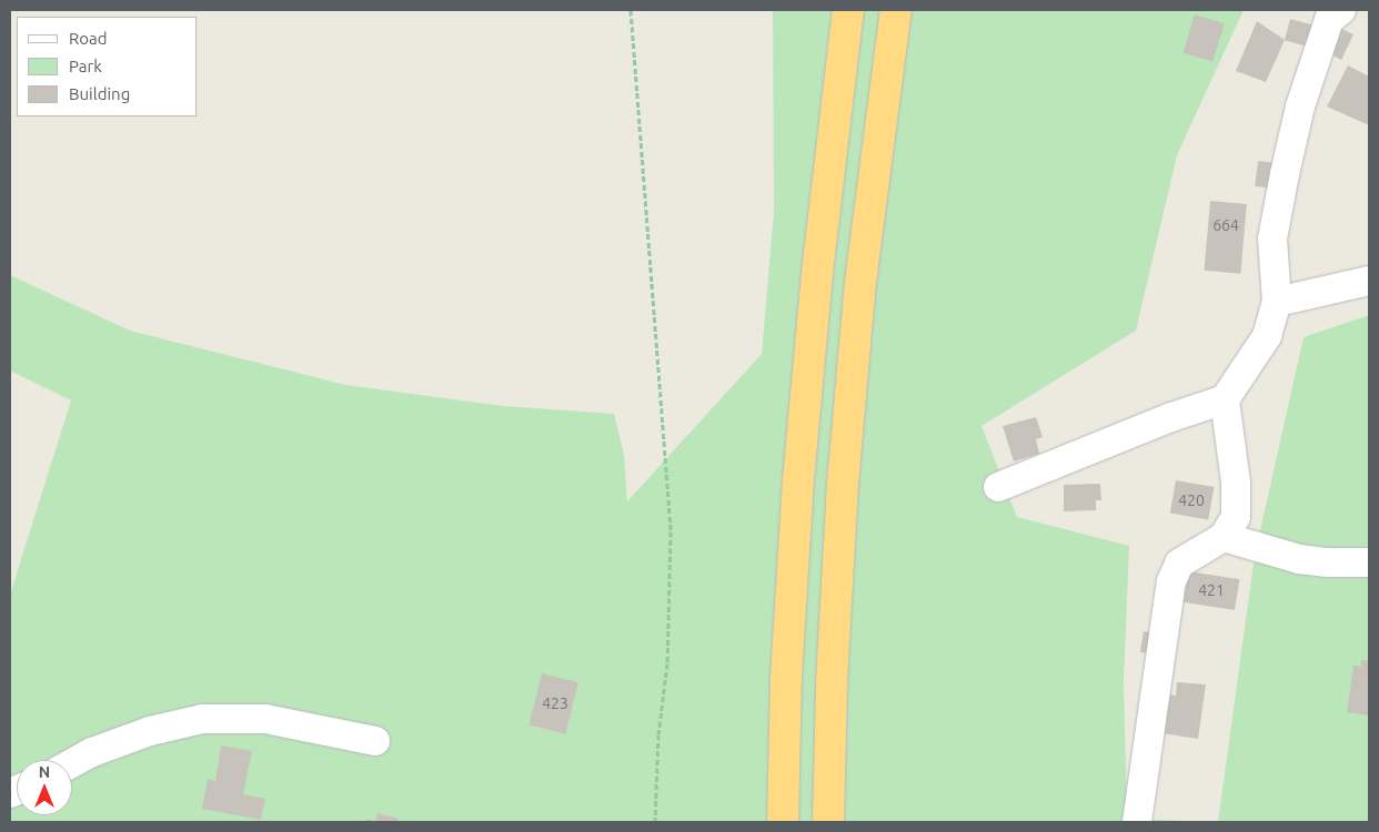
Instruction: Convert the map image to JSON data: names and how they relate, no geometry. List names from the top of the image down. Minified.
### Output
{"house_numbers":["664","420","421","423"],"legend":["Road","Park","Building"],"north":"top"}
